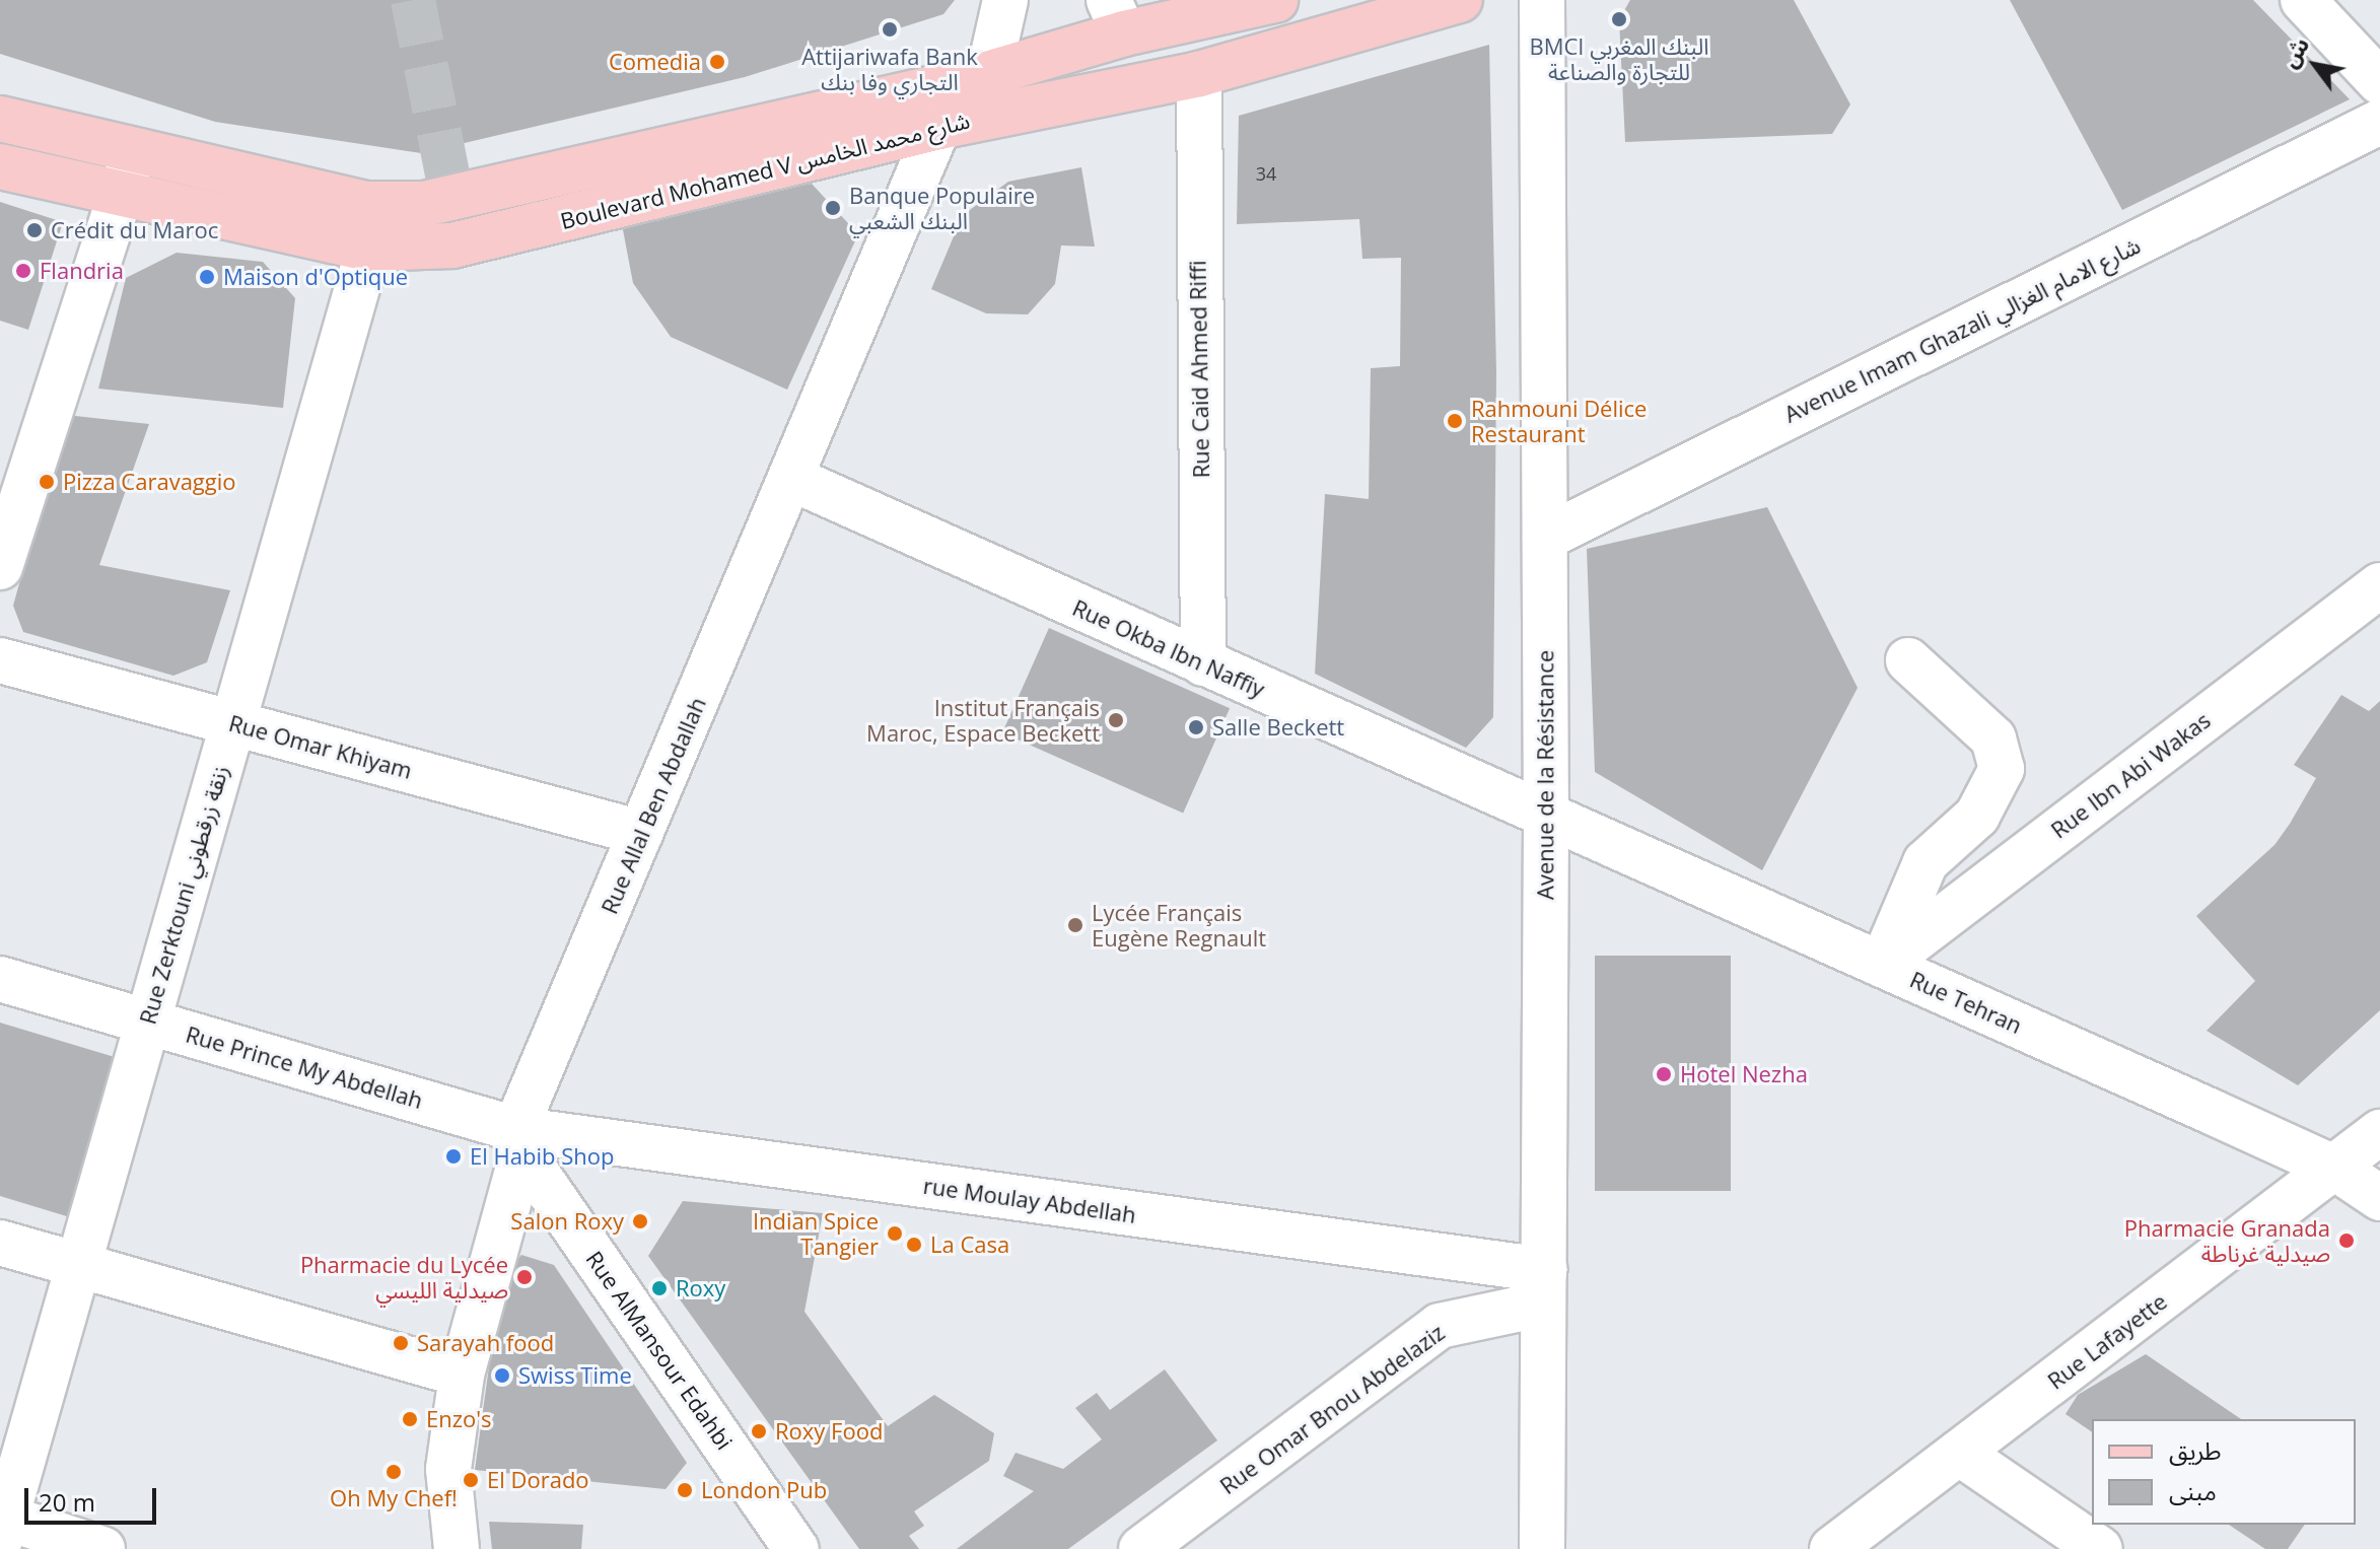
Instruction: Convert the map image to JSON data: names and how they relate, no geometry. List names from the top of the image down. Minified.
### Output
{"streets":{"main road":["Boulevard Mohamed V شارع محمد الخامس"],"street":["Avenue Imam Ghazali شارع الامام الغزالي","Rue Caid Ahmed Riffi","Rue Okba Ibn Naffiy","Rue Omar Khiyam","Avenue de la Résistance","Rue Ibn Abi Wakas","Rue Allal Ben Abdallah","Rue Zerktouni زنقة زرقطوني","Rue Tehran","Rue Prince My Abdellah","rue Moulay Abdellah","Rue Lafayette","Rue AlMansour Edahbi","Rue Omar Bnou Abdelaziz"]},"crossings":[["Boulevard Mohamed V شارع محمد الخامس","Rue Caid Ahmed Riffi"],["Boulevard Mohamed V شارع محمد الخامس","Rue Allal Ben Abdallah"],["Boulevard Mohamed V شارع محمد الخامس","Rue Zerktouni زنقة زرقطوني"],["Avenue Imam Ghazali شارع الامام الغزالي","Avenue de la Résistance"],["Rue Caid Ahmed Riffi","Rue Okba Ibn Naffiy"],["Rue Okba Ibn Naffiy","Avenue de la Résistance"],["Rue Okba Ibn Naffiy","Rue Allal Ben Abdallah"],["Rue Okba Ibn Naffiy","Rue Tehran"],["Rue Omar Khiyam","Rue Allal Ben Abdallah"],["Rue Omar Khiyam","Rue Zerktouni زنقة زرقطوني"],["Avenue de la Résistance","Rue Tehran"],["Avenue de la Résistance","rue Moulay Abdellah"],["Avenue de la Résistance","Rue Omar Bnou Abdelaziz"],["Rue Ibn Abi Wakas","Rue Tehran"],["Rue Allal Ben Abdallah","Rue Prince My Abdellah"],["Rue Allal Ben Abdallah","rue Moulay Abdellah"],["Rue Allal Ben Abdallah","Rue AlMansour Edahbi"],["Rue Zerktouni زنقة زرقطوني","Rue Prince My Abdellah"],["Rue Tehran","Rue Lafayette"],["Rue Prince My Abdellah","rue Moulay Abdellah"],["Rue Prince My Abdellah","Rue AlMansour Edahbi"],["rue Moulay Abdellah","Rue AlMansour Edahbi"],["rue Moulay Abdellah","Rue Omar Bnou Abdelaziz"]],"places":["BMCI البنك المغربي للتجارة والصناعة","Attijariwafa Bank التجاري وفا بنك","Comedia","Banque Populaire البنك الشعبي","Crédit du Maroc","Flandria","Maison d'Optique","Rahmouni Délice Restaurant","Pizza Caravaggio","Institut Français Maroc, Espace Beckett","Salle Beckett","Lycée Français Eugène Regnault","Hotel Nezha","El Habib Shop","Salon Roxy","Indian Spice Tangier","Pharmacie Granada صيدلية غرناطة","La Casa","Pharmacie du Lycée صيدلية الليسي","Roxy","Sarayah food","Swiss Time","Enzo's","Roxy Food","Oh My Chef!","El Dorado","London Pub"],"house_numbers":["34"],"legend":["طريق","مبنى"],"scale_bar":"20 m","north":"top left"}
